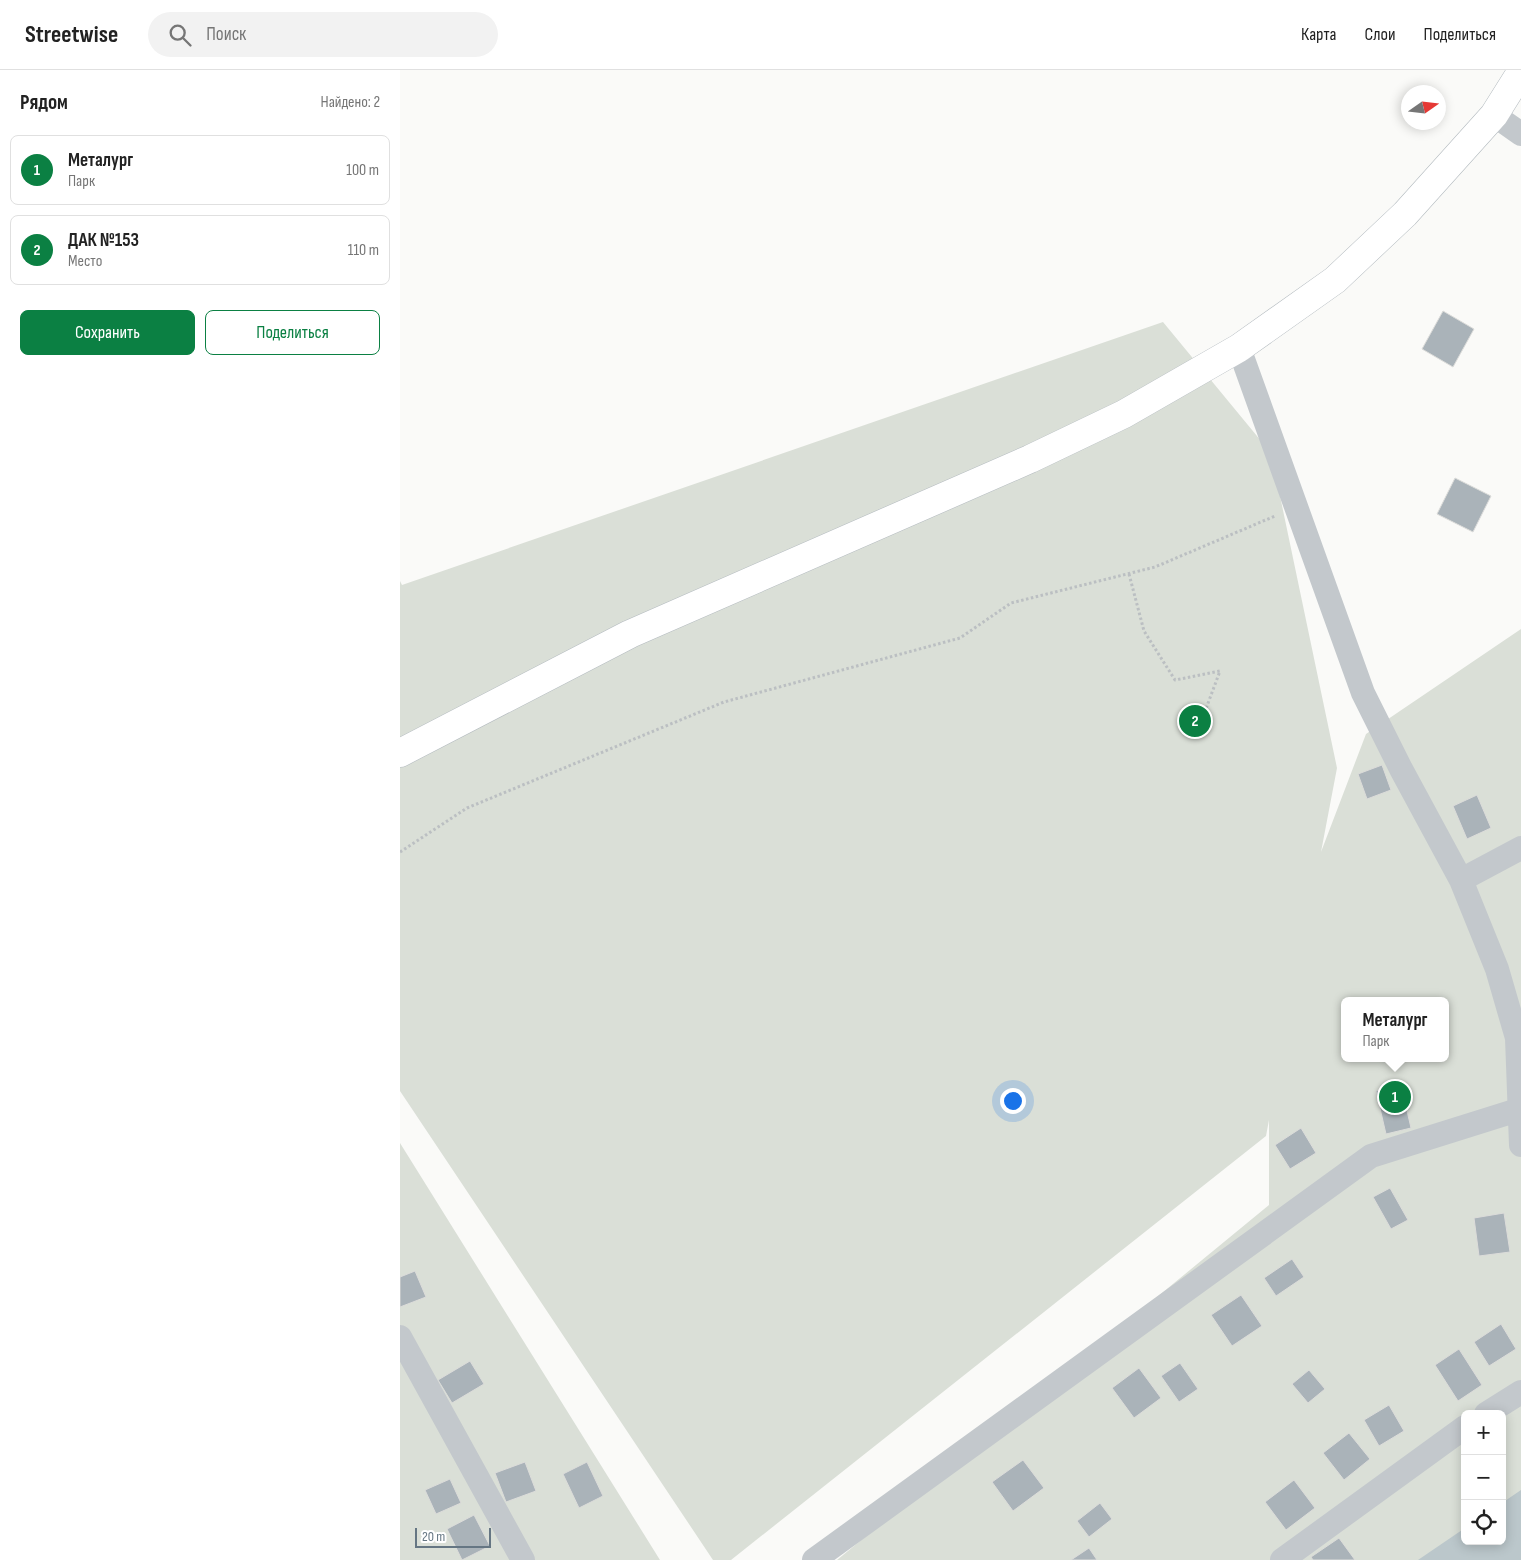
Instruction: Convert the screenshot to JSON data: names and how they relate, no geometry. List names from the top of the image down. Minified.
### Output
{"scale_bar":"20 m","north":"right","page":{"header":"Streetwise","search":"Поиск","nav":["Карта","Слои","Поделиться"],"heading":["Рядом","Найдено: 2"],"list":[{"mark":"1","name":"Металург","note":"Парк","value":"100 m"},{"mark":"2","name":"ДАК №153","note":"Место","value":"110 m"}],"buttons":["Сохранить","Поделиться"],"pins":["2","1"],"popup":["Металург","Парк"],"map_buttons":["+","−"],"scale":"20 m"}}
